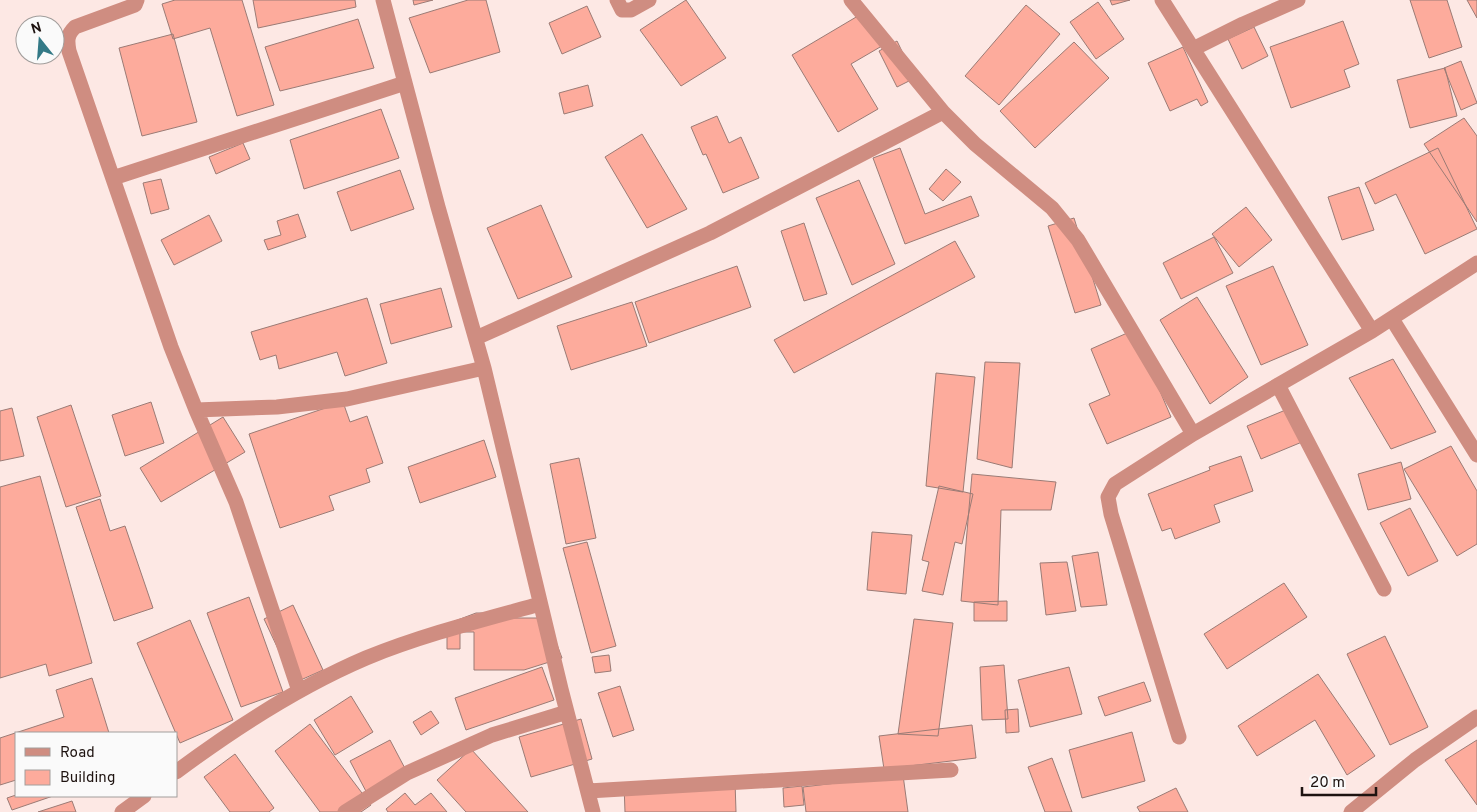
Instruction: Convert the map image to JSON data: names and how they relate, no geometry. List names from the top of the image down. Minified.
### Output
{"legend":["Road","Building"],"scale_bar":"20 m","north":"top"}
